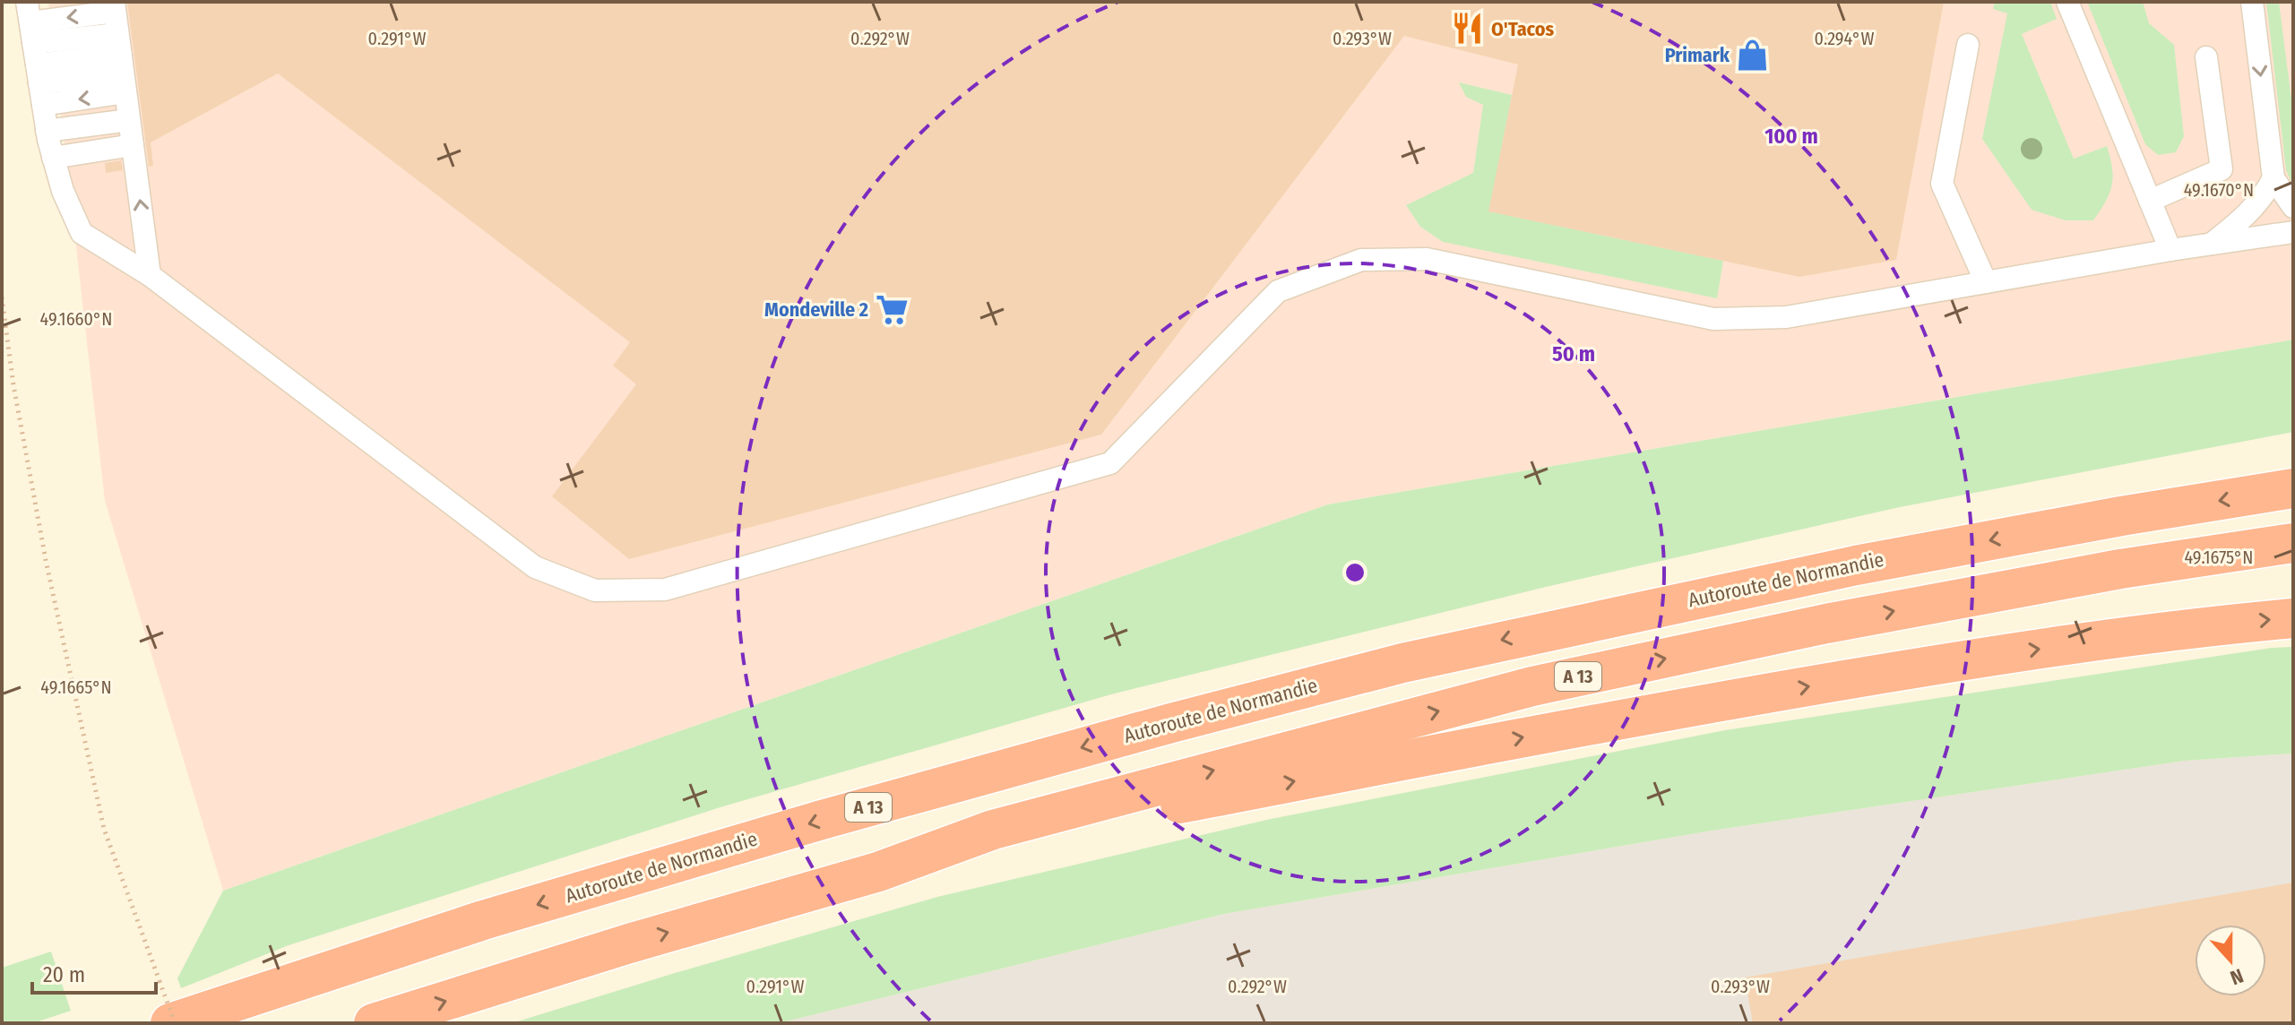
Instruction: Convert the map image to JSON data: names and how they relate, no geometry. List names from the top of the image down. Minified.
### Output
{"streets":{"highway":["Autoroute de Normandie","A 13"]},"places":{"restaurant":["O'Tacos"],"shop":["Primark"],"supermarket":["Mondeville 2"]},"scale_bar":"20 m","north":"bottom","coordinates":["0.291°W","0.292°W","0.293°W","0.294°W","49.1670°N","49.1660°N","49.1675°N","49.1665°N"],"rings":["100 m","50 m"]}
